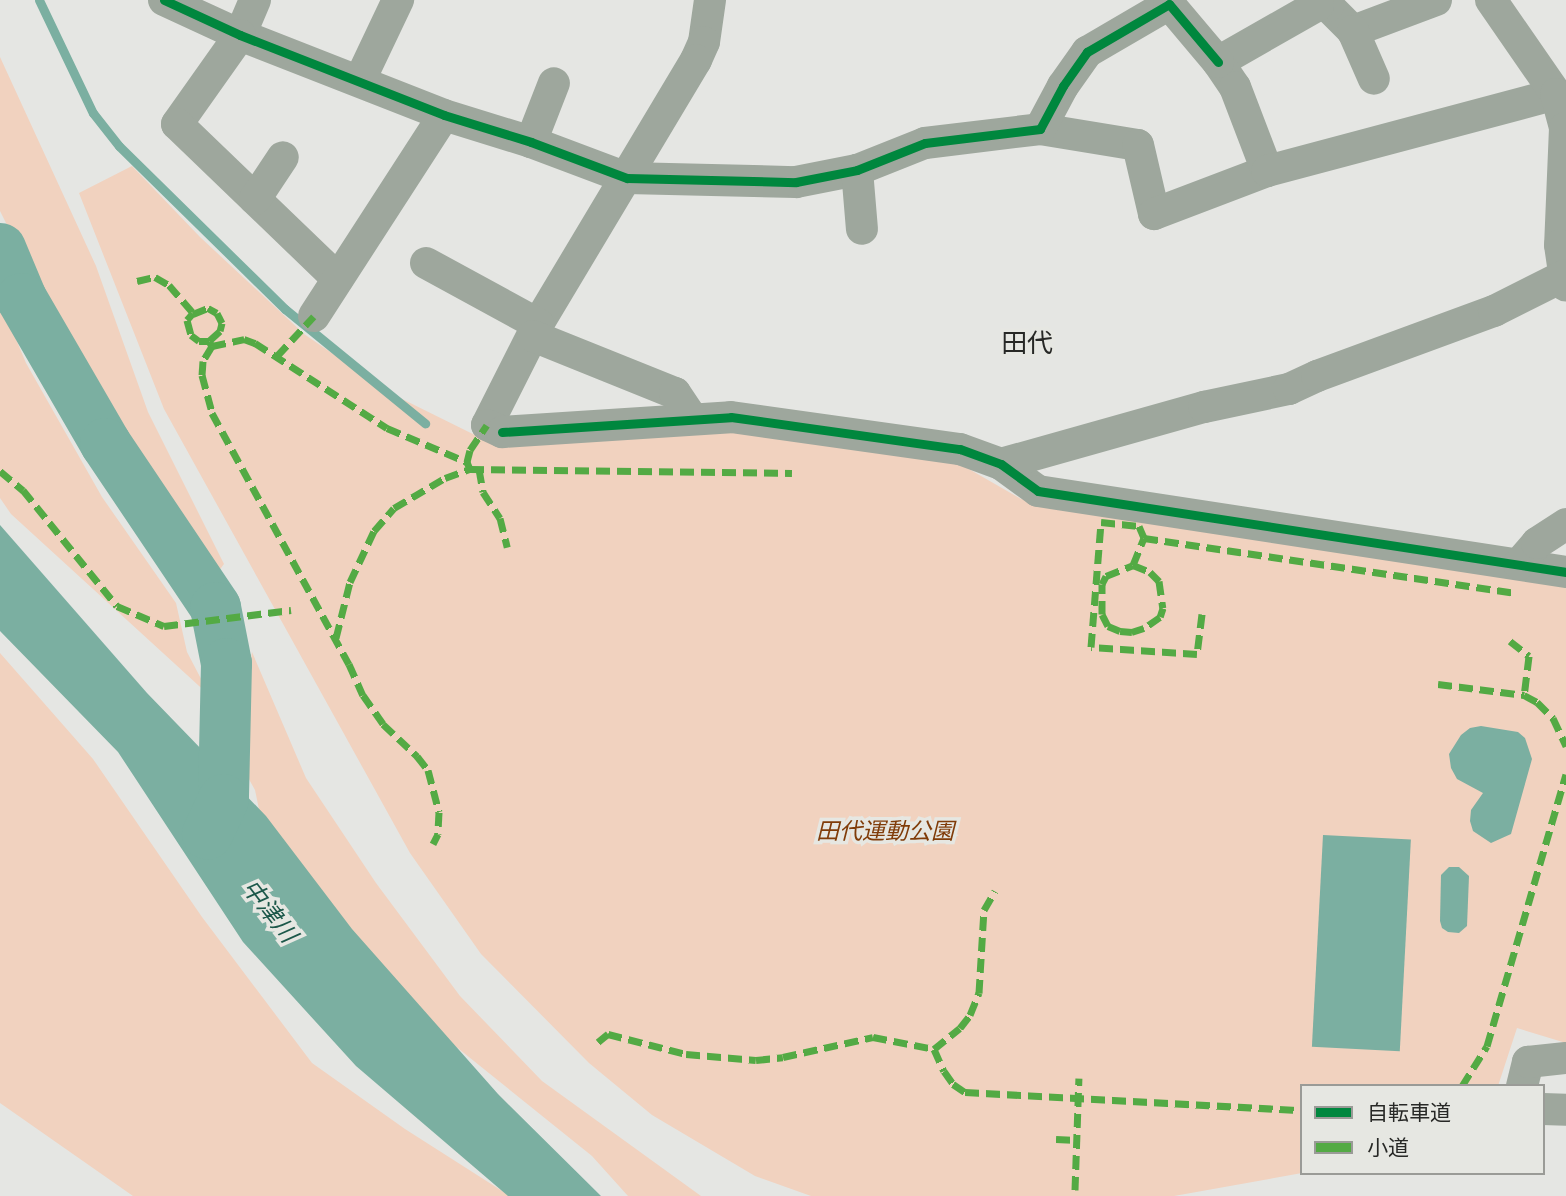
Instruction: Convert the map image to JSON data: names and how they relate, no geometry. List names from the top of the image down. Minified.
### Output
{"districts":["田代"],"water":["中津川"],"parks":["田代運動公園"],"legend":["自転車道","小道"]}
